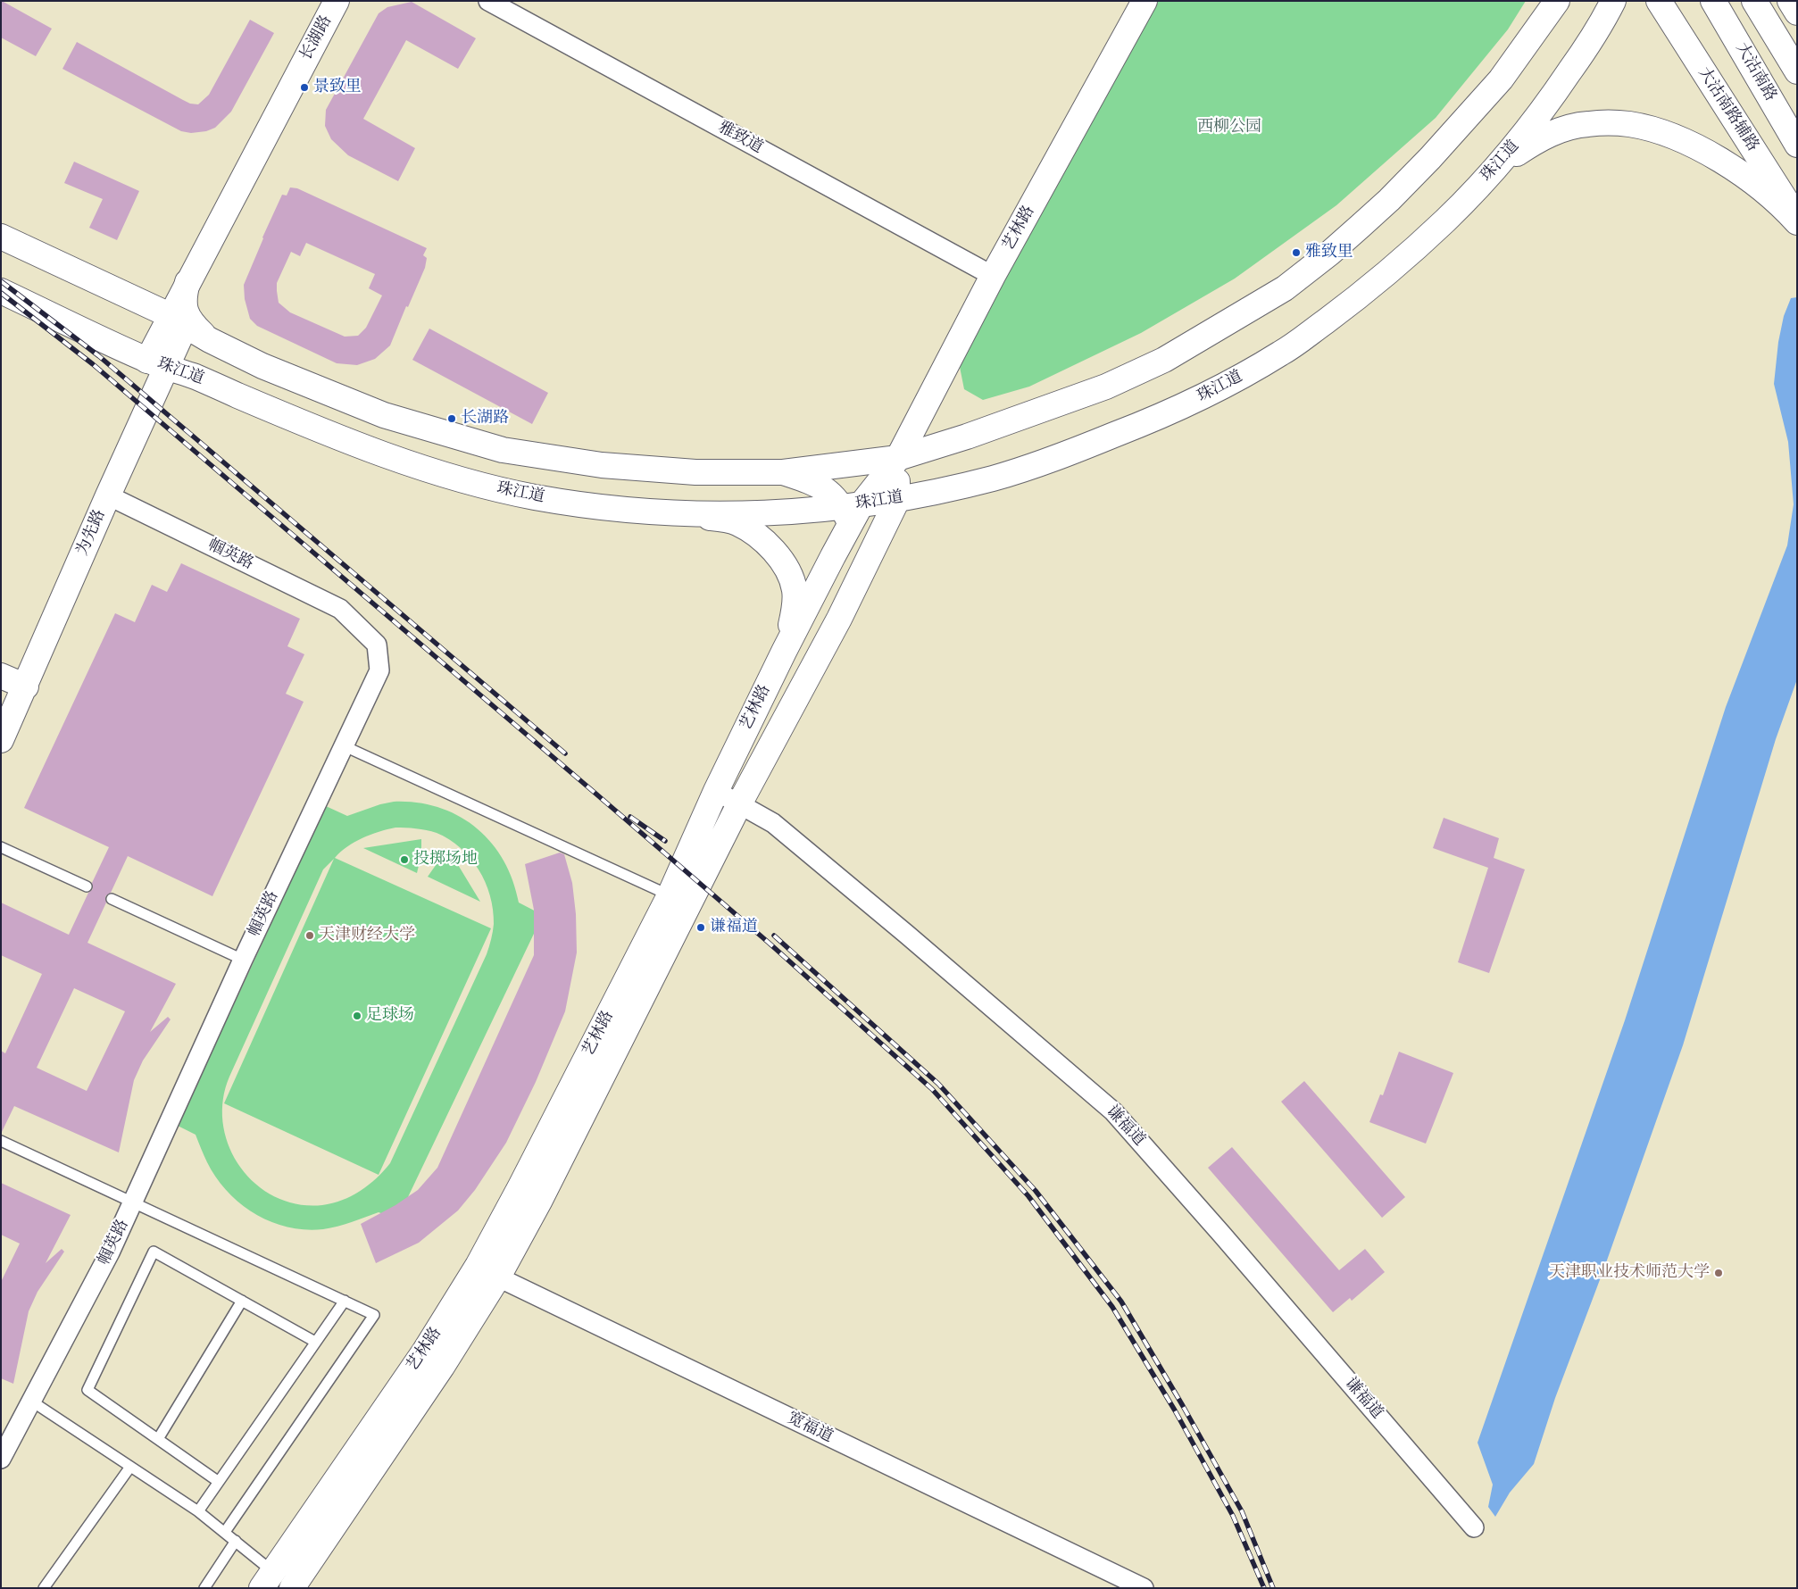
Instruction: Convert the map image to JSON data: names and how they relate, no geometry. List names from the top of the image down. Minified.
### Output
{"streets":{"main road":["长湖路","大沽南路","大沽南路辅路","珠江道","艺林路","为先路"],"street":["雅致道","帼英路","谦福道","宽福道"]},"crossings":[["长湖路","珠江道"],["长湖路","为先路"],["雅致道","艺林路"],["珠江道","艺林路"],["珠江道","为先路"],["艺林路","谦福道"],["艺林路","宽福道"],["为先路","帼英路"]],"parks":["西柳公园"],"places":["景致里","雅致里","长湖路","投掷场地","谦福道","天津财经大学","足球场","天津职业技术师范大学"]}
